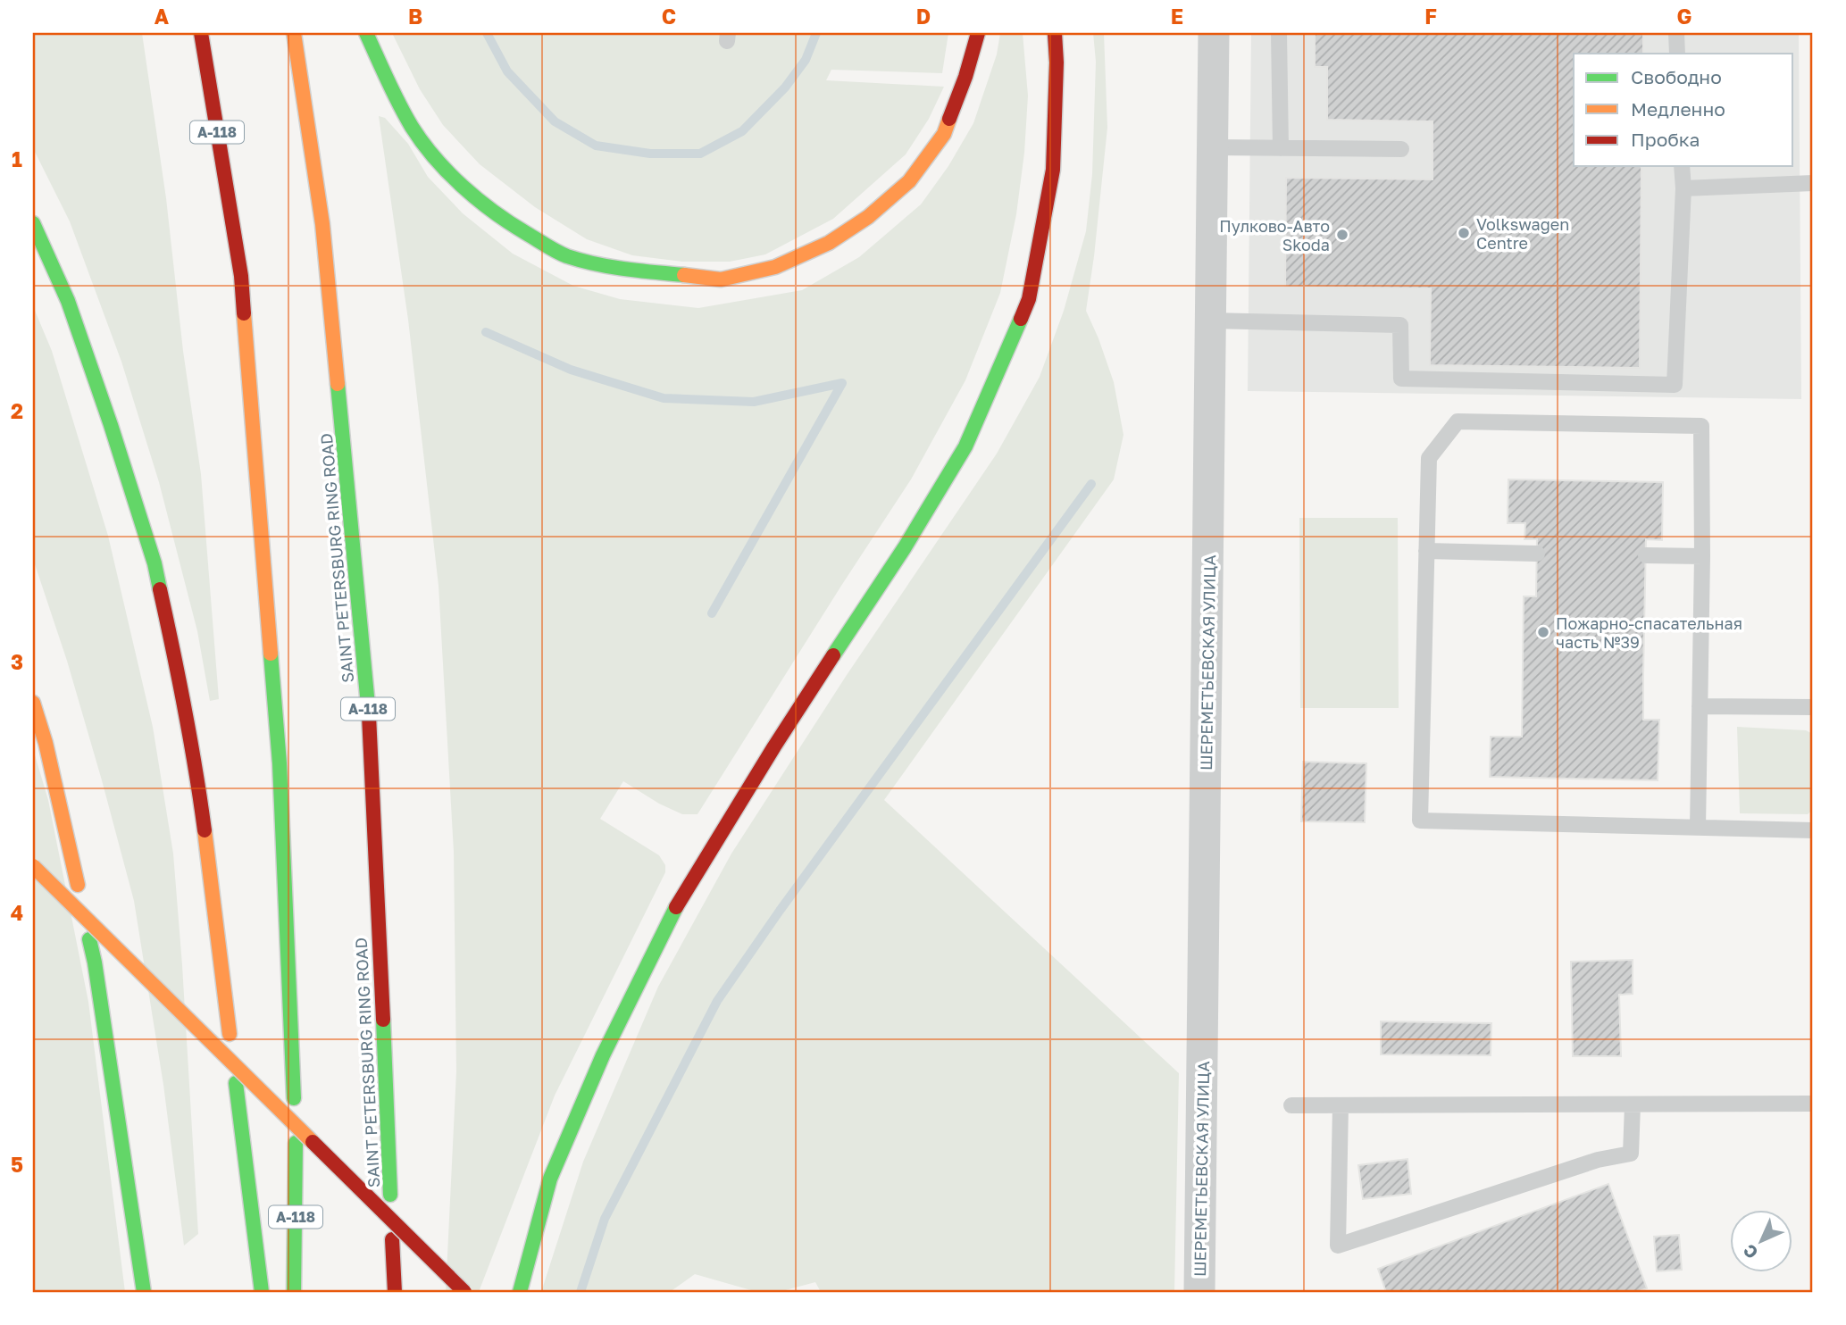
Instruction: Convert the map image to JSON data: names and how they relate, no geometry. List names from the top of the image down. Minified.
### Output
{"streets":{"main road":["А-118","SAINT PETERSBURG RING ROAD"],"street":["ШЕРЕМЕТЬЕВСКАЯ УЛИЦА"]},"places":["Volkswagen Centre","Пулково-Авто Skoda","Пожарно-спасательная часть №39"],"legend":["Свободно","Медленно","Пробка"],"north":"bottom left","grid":{"columns":["A","B","C","D","E","F","G"],"rows":["1","2","3","4","5"]}}
